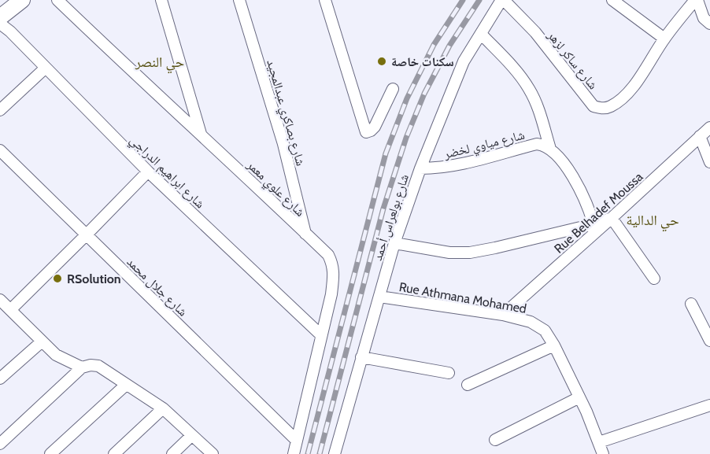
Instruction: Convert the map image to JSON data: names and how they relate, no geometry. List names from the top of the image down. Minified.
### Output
{"streets":{"street":["شارع ساكر لزهر","شارع بصاكري عبدالمجيد","شارع مياوي لخضر","شارع ابراهيم الدراجي","شارع علوي معمر","Rue Belhadef Moussa","شارع بولعراس أحمد","شارع جلال محمد","Rue Athmana Mohamed"]},"crossings":[["شارع ساكر لزهر","شارع بولعراس أحمد"],["شارع بصاكري عبدالمجيد","شارع علوي معمر"],["شارع مياوي لخضر","شارع بولعراس أحمد"],["شارع ابراهيم الدراجي","شارع علوي معمر"],["شارع علوي معمر","شارع جلال محمد"],["Rue Belhadef Moussa","Rue Athmana Mohamed"],["شارع بولعراس أحمد","Rue Athmana Mohamed"]],"districts":["حي النصر","حي الدالية"],"places":["سكنات خاصة","RSolution"]}
